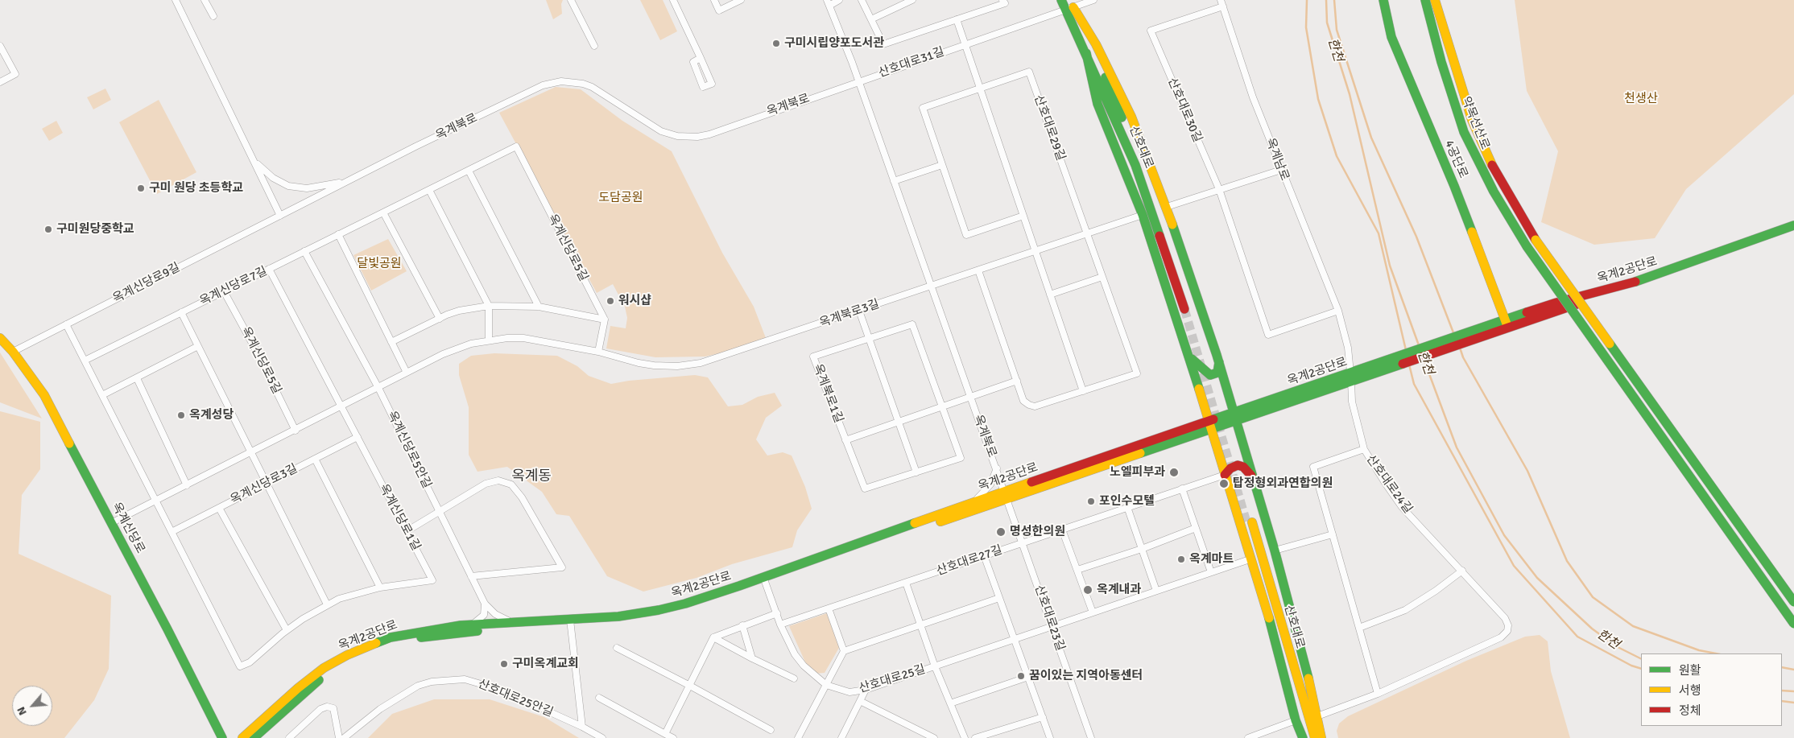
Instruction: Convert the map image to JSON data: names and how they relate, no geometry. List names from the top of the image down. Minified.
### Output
{"streets":{"main road":["약목선산로","산호대로","4공단로","옥계2공단로","옥계신당로"],"street":["산호대로31길","옥계북로","산호대로30길","산호대로29길","옥계남로","옥계신당로5길","옥계신당로9길","옥계신당로7길","옥계북로3길","옥계북로1길","옥계신당로5안길","옥계신당로3길","산호대로24길","옥계신당로1길","산호대로27길","산호대로23길","산호대로25길","산호대로25안길"]},"crossings":[["산호대로31길","옥계북로"],["산호대로31길","산호대로"],["옥계북로","옥계2공단로"],["옥계북로","옥계신당로9길"],["옥계북로","옥계북로3길"],["옥계북로","산호대로23길"],["산호대로30길","옥계남로"],["옥계남로","옥계2공단로"],["옥계남로","산호대로24길"],["4공단로","옥계2공단로"],["옥계신당로5길","옥계신당로7길"],["옥계2공단로","옥계신당로5안길"],["옥계2공단로","산호대로24길"],["옥계2공단로","산호대로23길"],["옥계2공단로","산호대로25길"],["옥계신당로9길","옥계신당로"],["옥계신당로3길","옥계신당로1길"],["산호대로27길","산호대로23길"],["산호대로27길","산호대로25길"],["산호대로23길","산호대로25길"]],"districts":["옥계동"],"water":["한천"],"parks":["천생산","도담공원","달빛공원"],"places":["구미시립양포도서관","구미 원당 초등학교","구미원당중학교","워시샵","옥계성당","노엘피부과","탑정형외과연합의원","포인수모텔","명성한의원","옥계마트","옥계내과","구미옥계교회","꿈이있는 지역아동센터"],"legend":["원활","서행","정체"],"north":"bottom left"}
